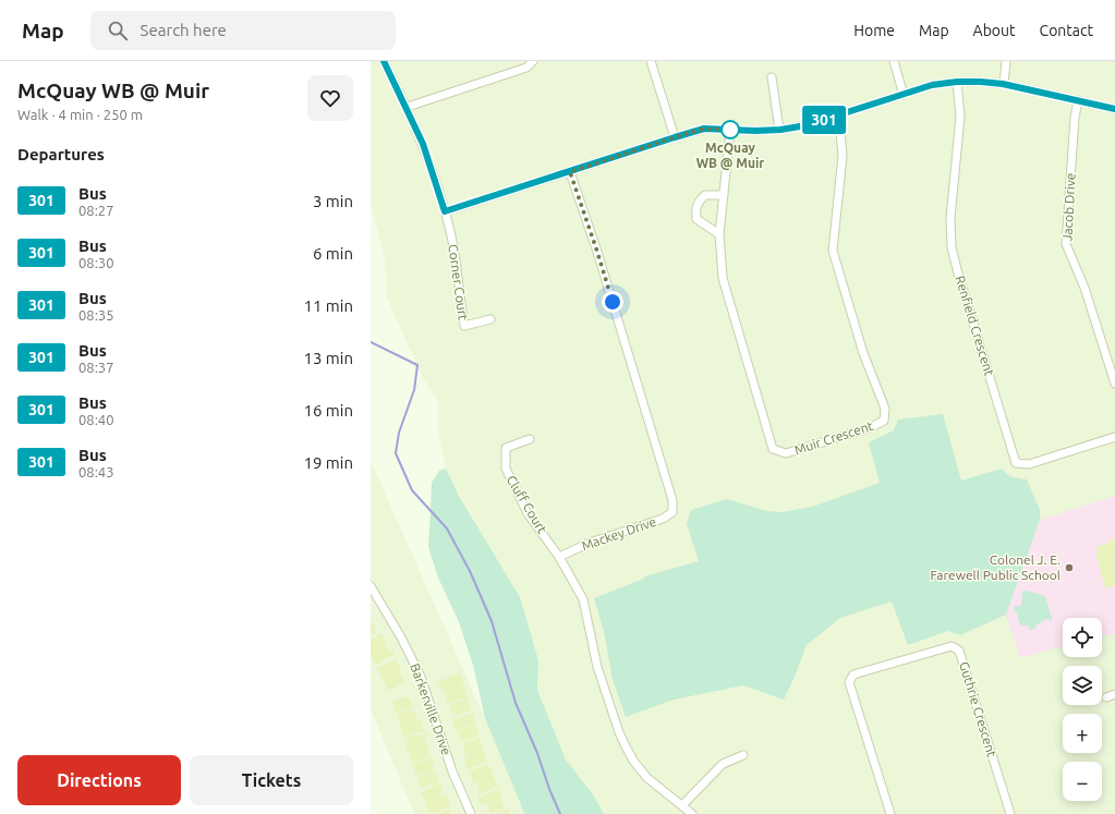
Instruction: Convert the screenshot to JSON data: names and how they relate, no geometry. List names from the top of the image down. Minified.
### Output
{"streets":{"street":["Jacob Drive","Corner Court","Renfield Crescent","Muir Crescent","Cluff Court","Mackey Drive","Barkerville Drive","Guthrie Crescent"]},"crossings":[["Cluff Court","Mackey Drive"]],"places":["McQuay WB @ Muir","Colonel J. E. Farewell Public School"],"lines":["bus line 301"],"page":{"header":"Map","search":"Search here","nav":["Home","Map","About","Contact"],"heading":[["McQuay WB @ Muir","Walk · 4 min · 250 m"],"Departures"],"on_map":"301","list":[{"mark":"301","name":"Bus","note":"08:27","value":"3 min"},{"mark":"301","name":"Bus","note":"08:30","value":"6 min"},{"mark":"301","name":"Bus","note":"08:35","value":"11 min"},{"mark":"301","name":"Bus","note":"08:37","value":"13 min"},{"mark":"301","name":"Bus","note":"08:40","value":"16 min"},{"mark":"301","name":"Bus","note":"08:43","value":"19 min"}],"map_buttons":["+","−"],"buttons":["Directions","Tickets"]}}
